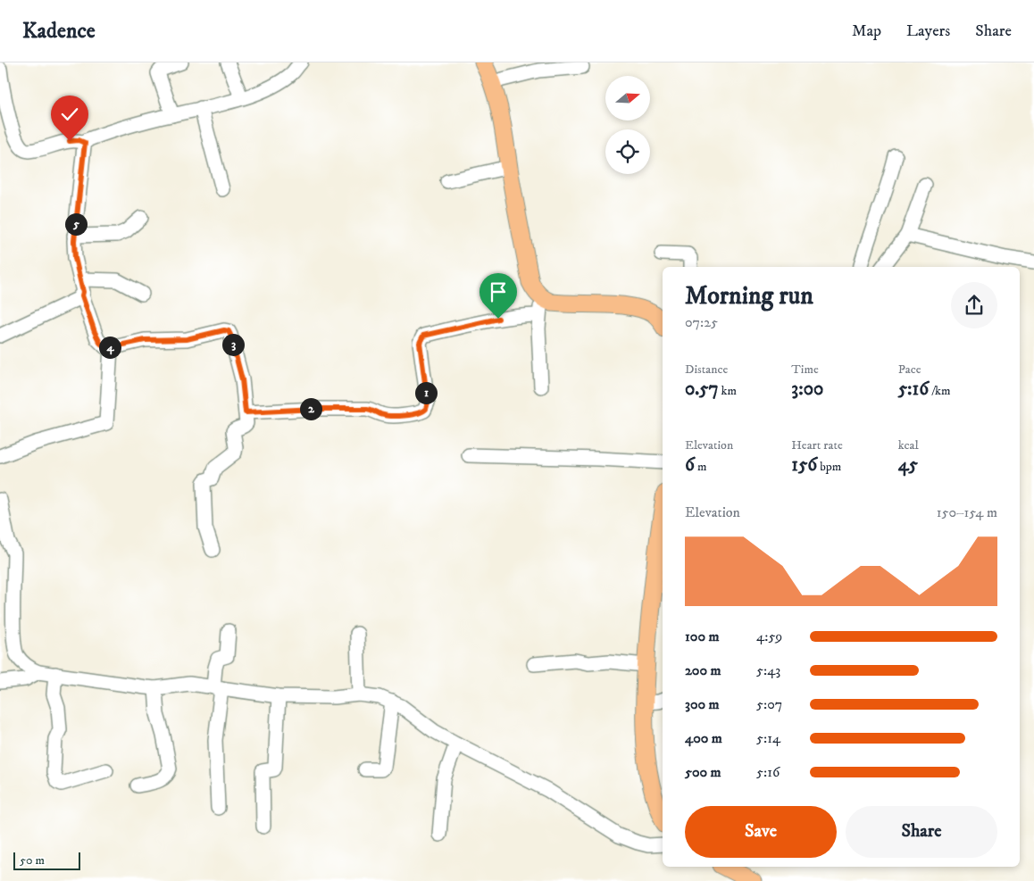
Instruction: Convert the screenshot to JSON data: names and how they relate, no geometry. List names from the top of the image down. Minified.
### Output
{"scale_bar":"50 m","north":"right","page":{"header":"Kadence","nav":["Map","Layers","Share"],"pins":["5","3","4","1","2"],"heading":["Morning run","07:25"],"stats":[["Distance","0.57 km"],["Time","3:00"],["Pace","5:16 /km"],["Elevation","6 m"],["Heart rate","156 bpm"],["kcal","45"]],"chart":["Elevation","150–154 m"],"list":[{"name":"100 m","note":"4:59"},{"name":"200 m","note":"5:43"},{"name":"300 m","note":"5:07"},{"name":"400 m","note":"5:14"},{"name":"500 m","note":"5:16"}],"buttons":["Save","Share"],"scale":"50 m"}}
